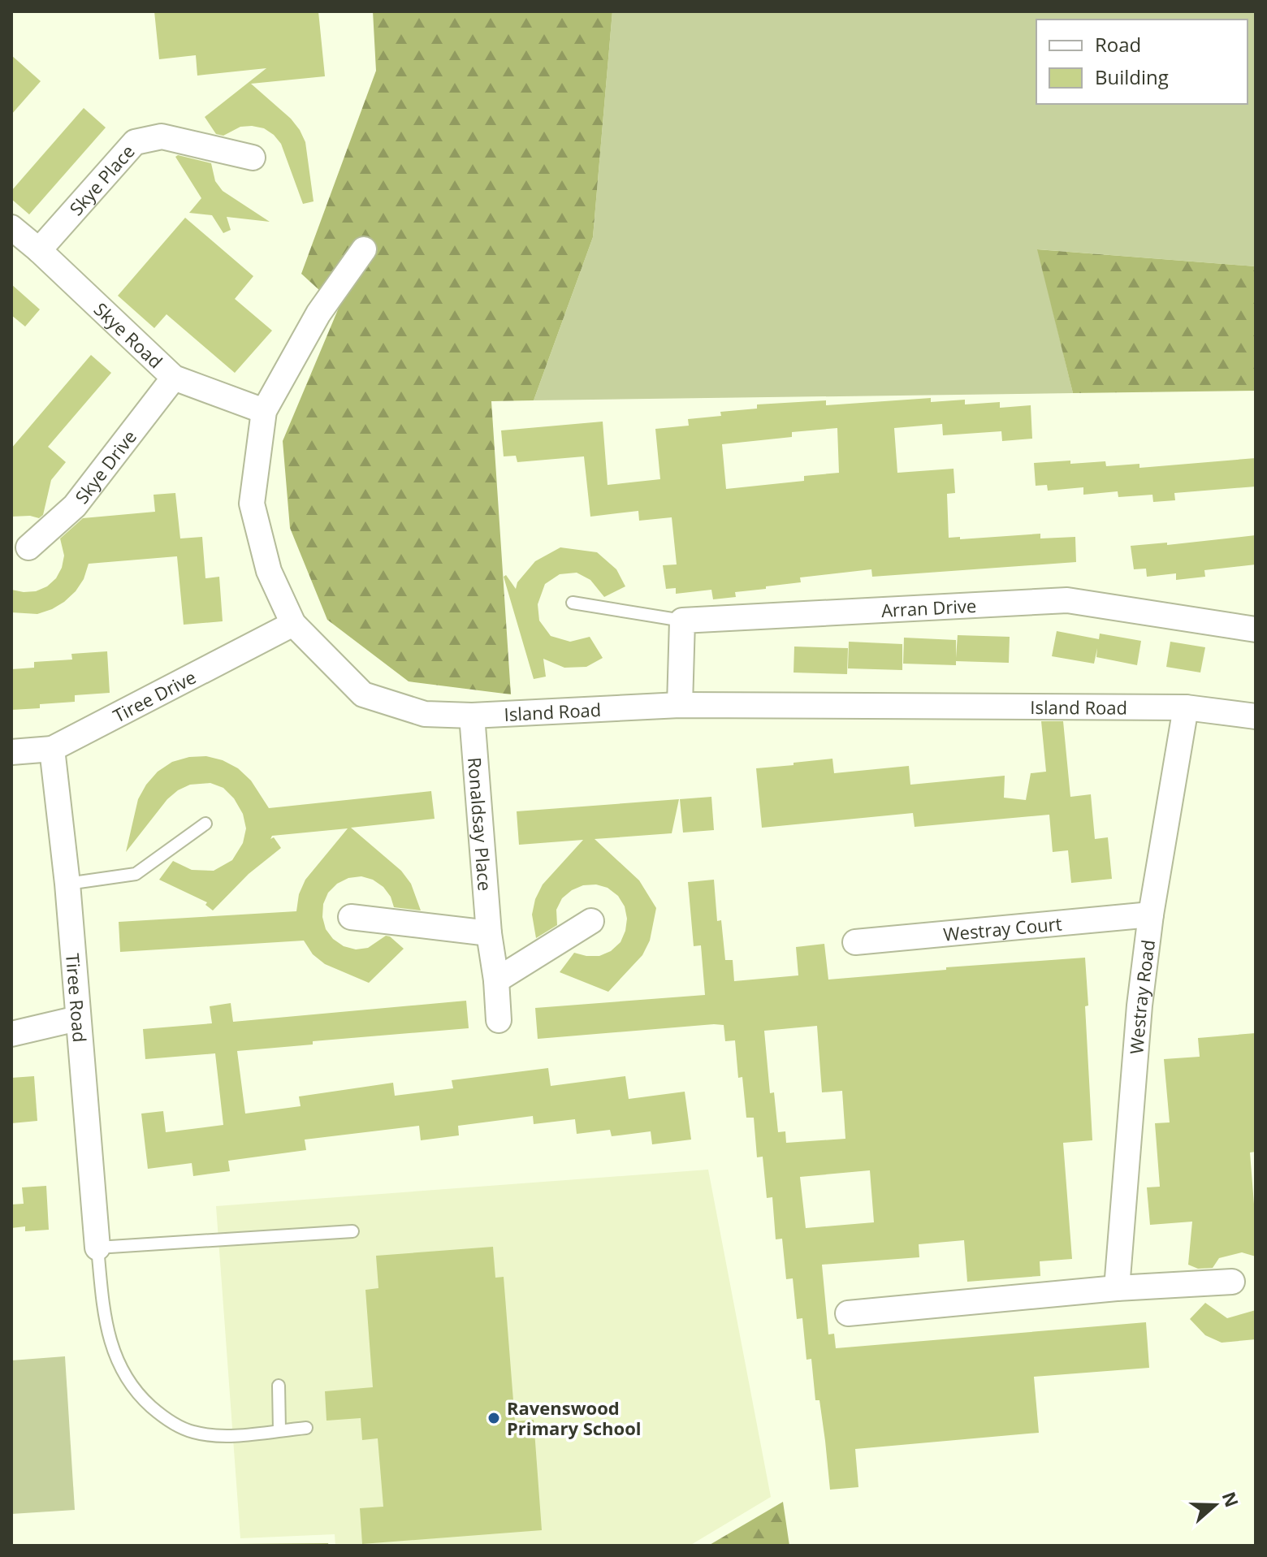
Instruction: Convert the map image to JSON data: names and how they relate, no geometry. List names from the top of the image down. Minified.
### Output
{"streets":{"street":["Skye Place","Skye Road","Skye Drive","Arran Drive","Tiree Drive","Island Road","Ronaldsay Place","Westray Court","Westray Road","Tiree Road"]},"crossings":[["Skye Place","Skye Road"],["Skye Road","Skye Drive"],["Skye Road","Island Road"],["Tiree Drive","Island Road"],["Tiree Drive","Tiree Road"],["Island Road","Ronaldsay Place"],["Island Road","Westray Road"],["Westray Court","Westray Road"]],"places":["Ravenswood Primary School"],"legend":["Road","Building"],"north":"right"}
